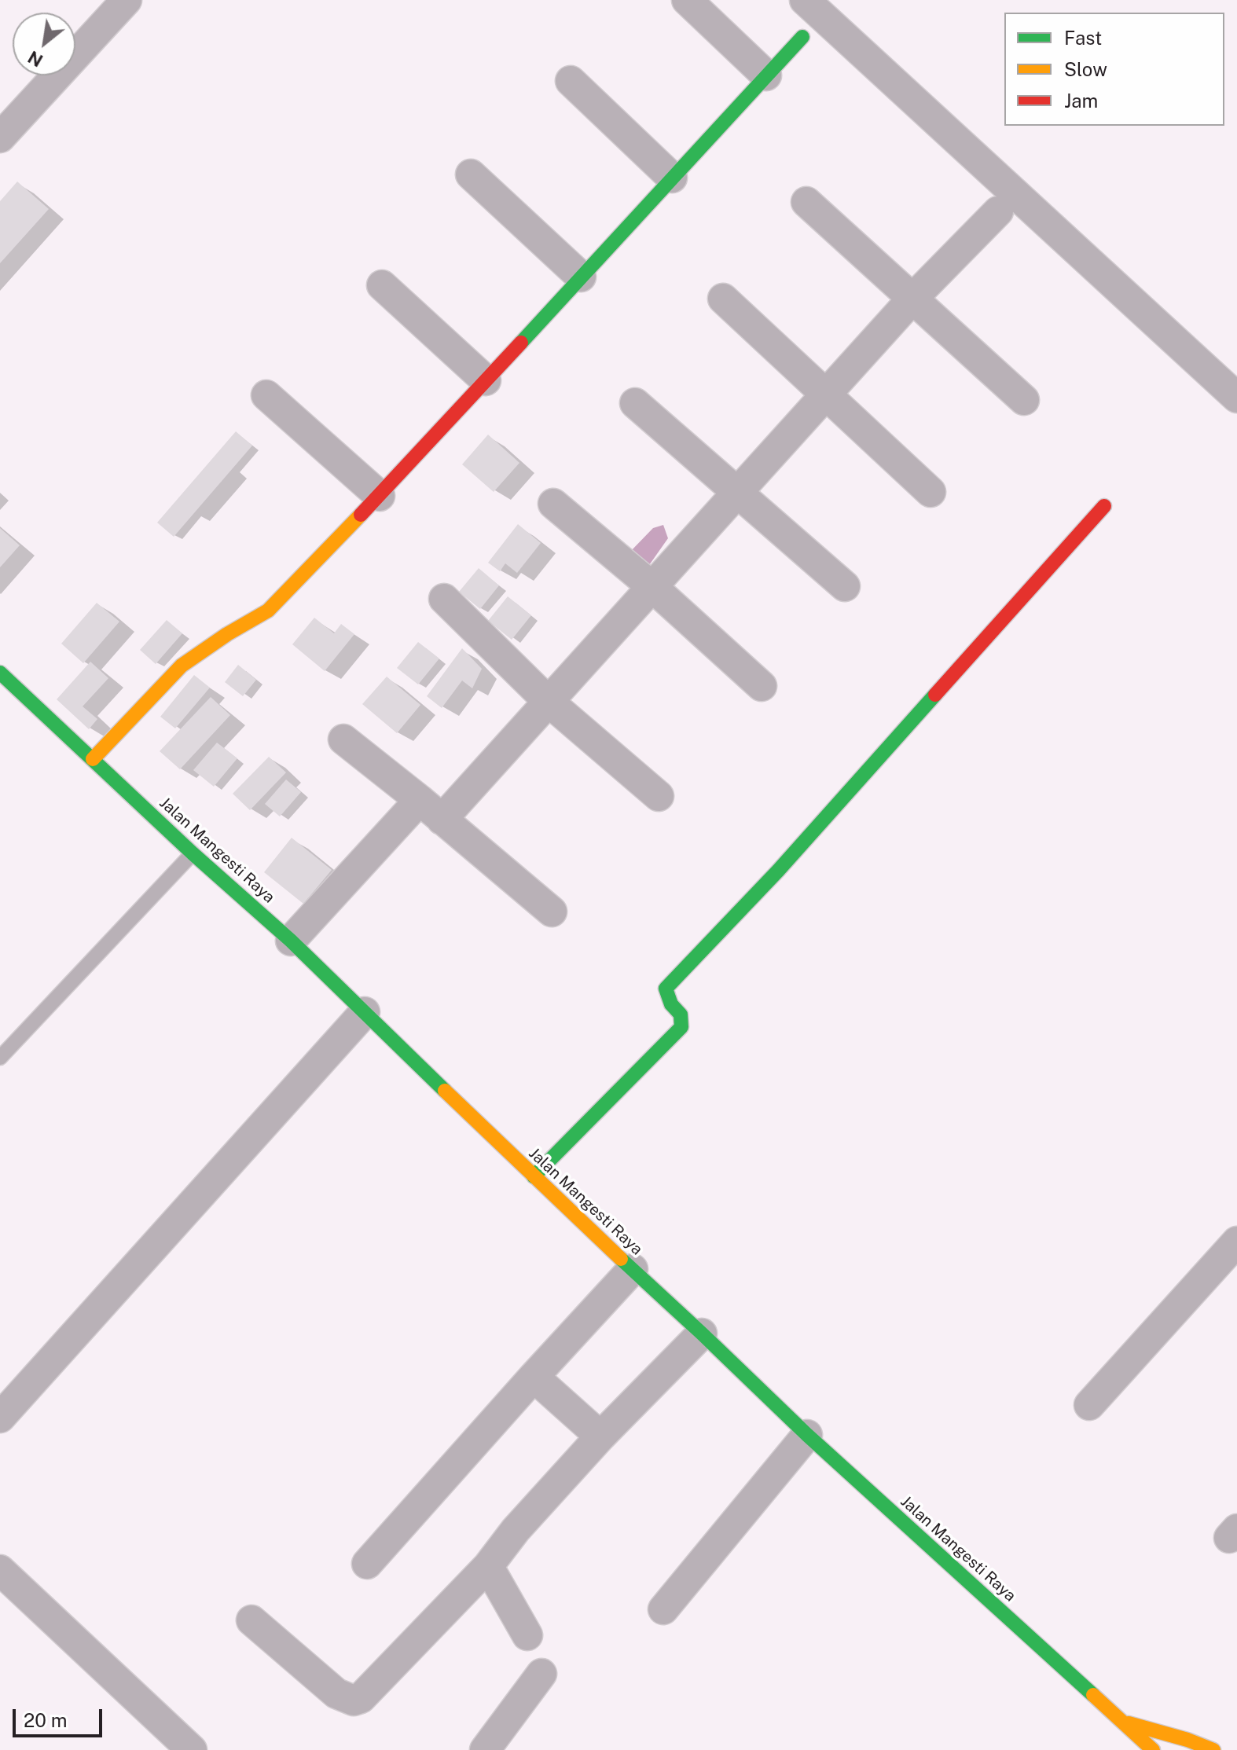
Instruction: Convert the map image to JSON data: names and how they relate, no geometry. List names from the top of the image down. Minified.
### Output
{"streets":{"street":["Jalan Mangesti Raya"]},"legend":["Fast","Slow","Jam"],"scale_bar":"20 m","north":"bottom left"}
